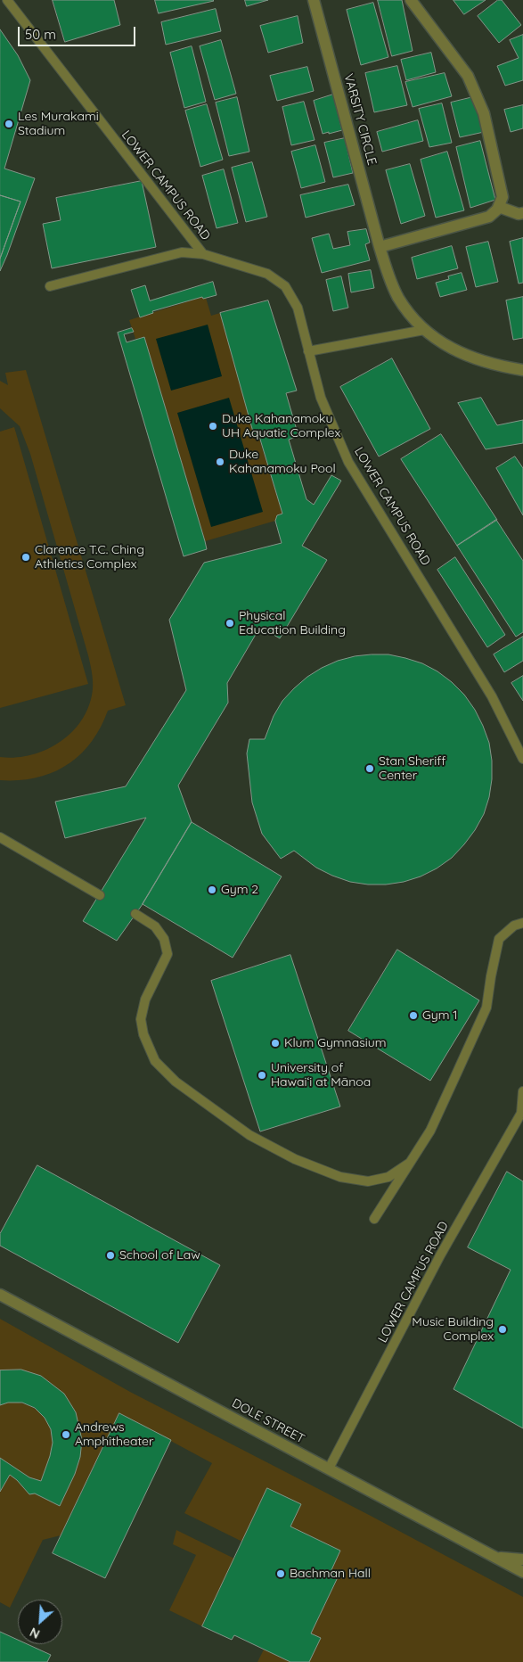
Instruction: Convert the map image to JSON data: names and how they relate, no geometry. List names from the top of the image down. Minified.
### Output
{"streets":{"street":["VARSITY CIRCLE","DOLE STREET"],"lane":["LOWER CAMPUS ROAD"]},"crossings":[["LOWER CAMPUS ROAD","DOLE STREET"]],"places":["Les Murakami Stadium","Duke Kahanamoku UH Aquatic Complex","Duke Kahanamoku Pool","Clarence T.C. Ching Athletics Complex","Physical Education Building","Stan Sheriff Center","Gym 2","Gym 1","Klum Gymnasium","University of Hawaiʻi at Mānoa","School of Law","Music Building Complex","Andrews Amphitheater","Bachman Hall"],"scale_bar":"50 m","north":"bottom left"}
